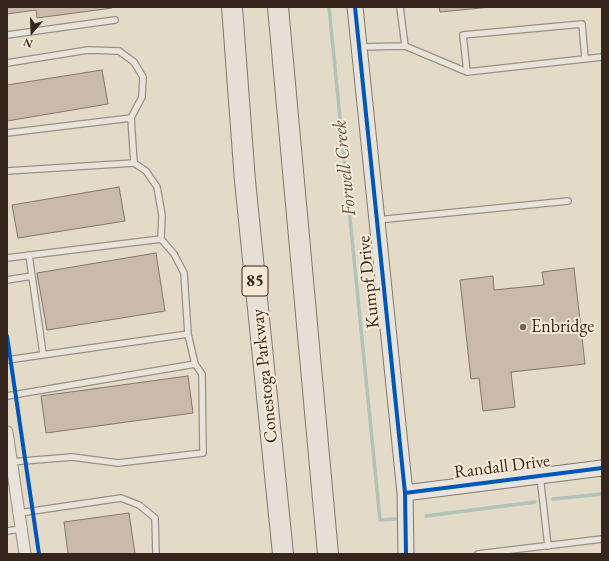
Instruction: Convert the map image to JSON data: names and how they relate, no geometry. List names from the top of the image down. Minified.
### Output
{"streets":{"highway":["85","Conestoga Parkway"],"street":["Kumpf Drive","Randall Drive"]},"crossings":[["Kumpf Drive","Randall Drive"]],"water":["Forwell Creek"],"places":["Enbridge"],"north":"bottom"}
